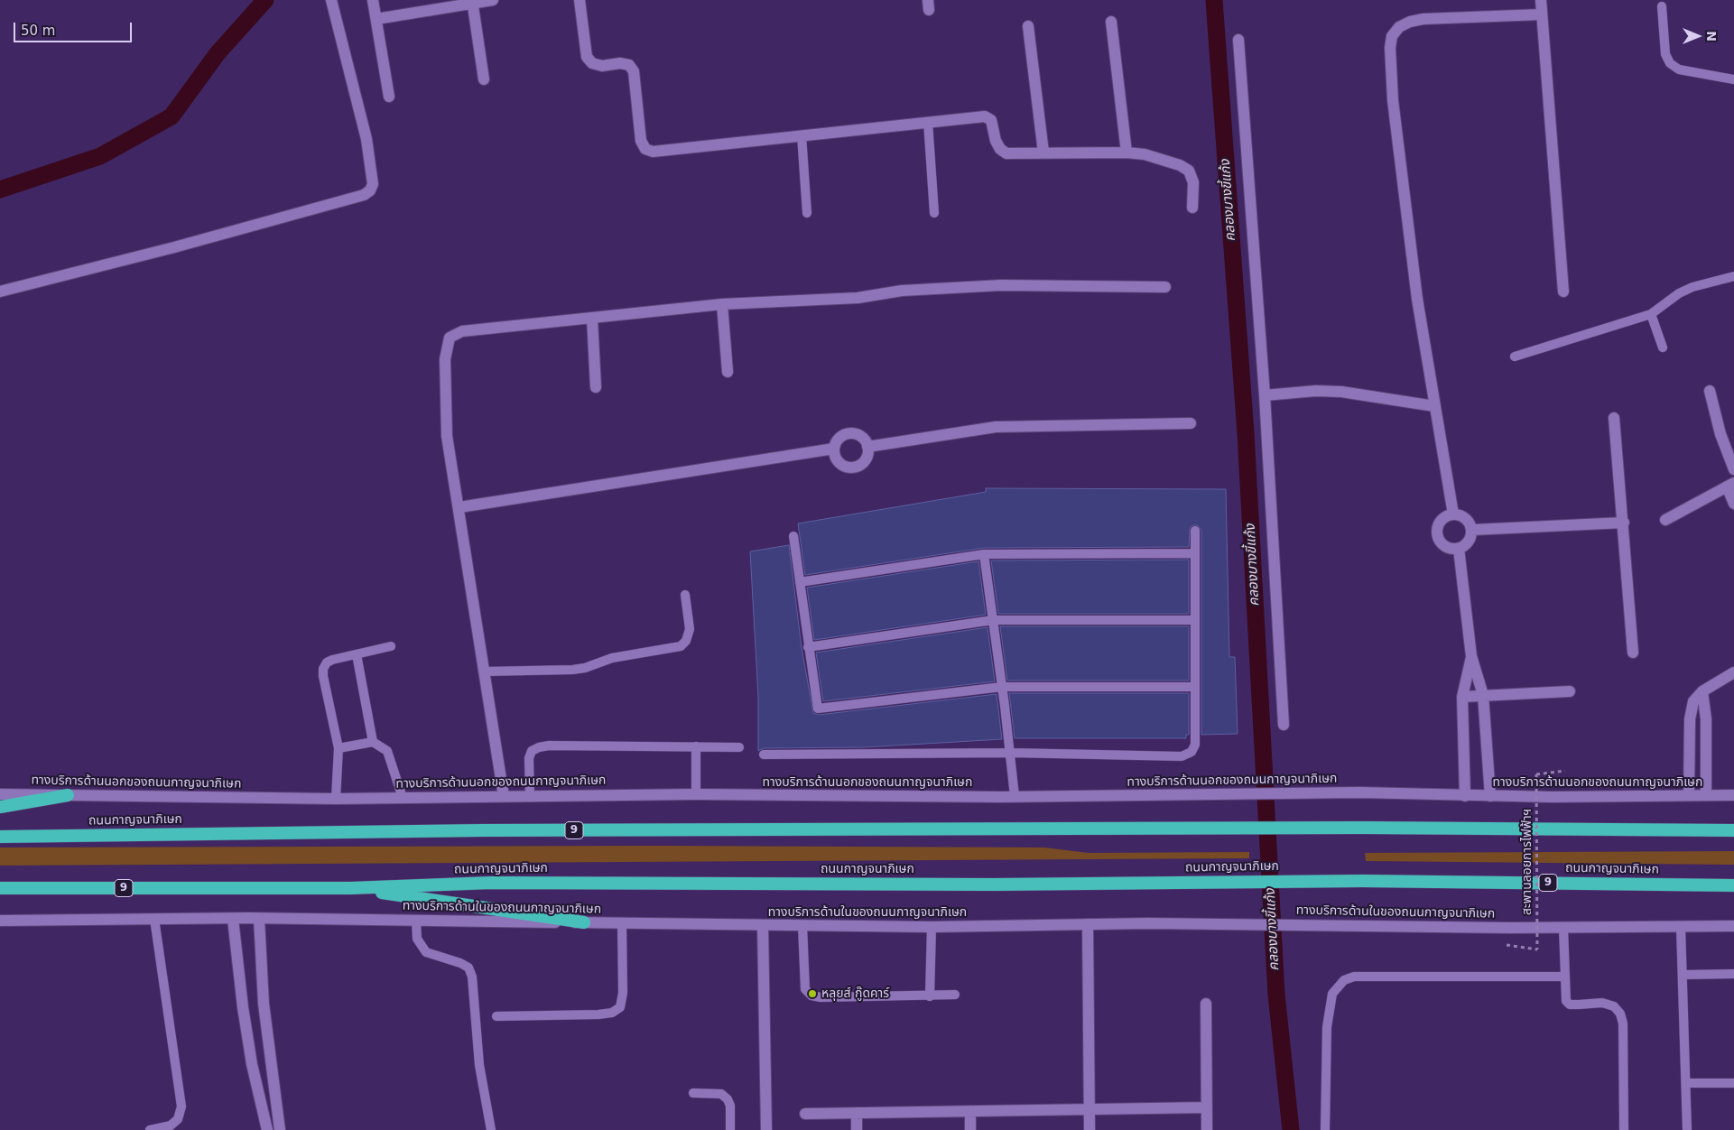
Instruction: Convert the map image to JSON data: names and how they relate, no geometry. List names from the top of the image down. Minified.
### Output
{"streets":{"highway":["ถนนกาญจนาภิเษก","9"],"street":["ทางบริการด้านนอกของถนนกาญจนาภิเษก","ทางบริการด้านในของถนนกาญจนาภิเษก"],"path":["สะพานลอยการไฟฟ้าฯ"]},"water":["คลองบางขี้แก้ง"],"places":["หลุยส์ กู๊ดคาร์"],"scale_bar":"50 m","north":"right"}
